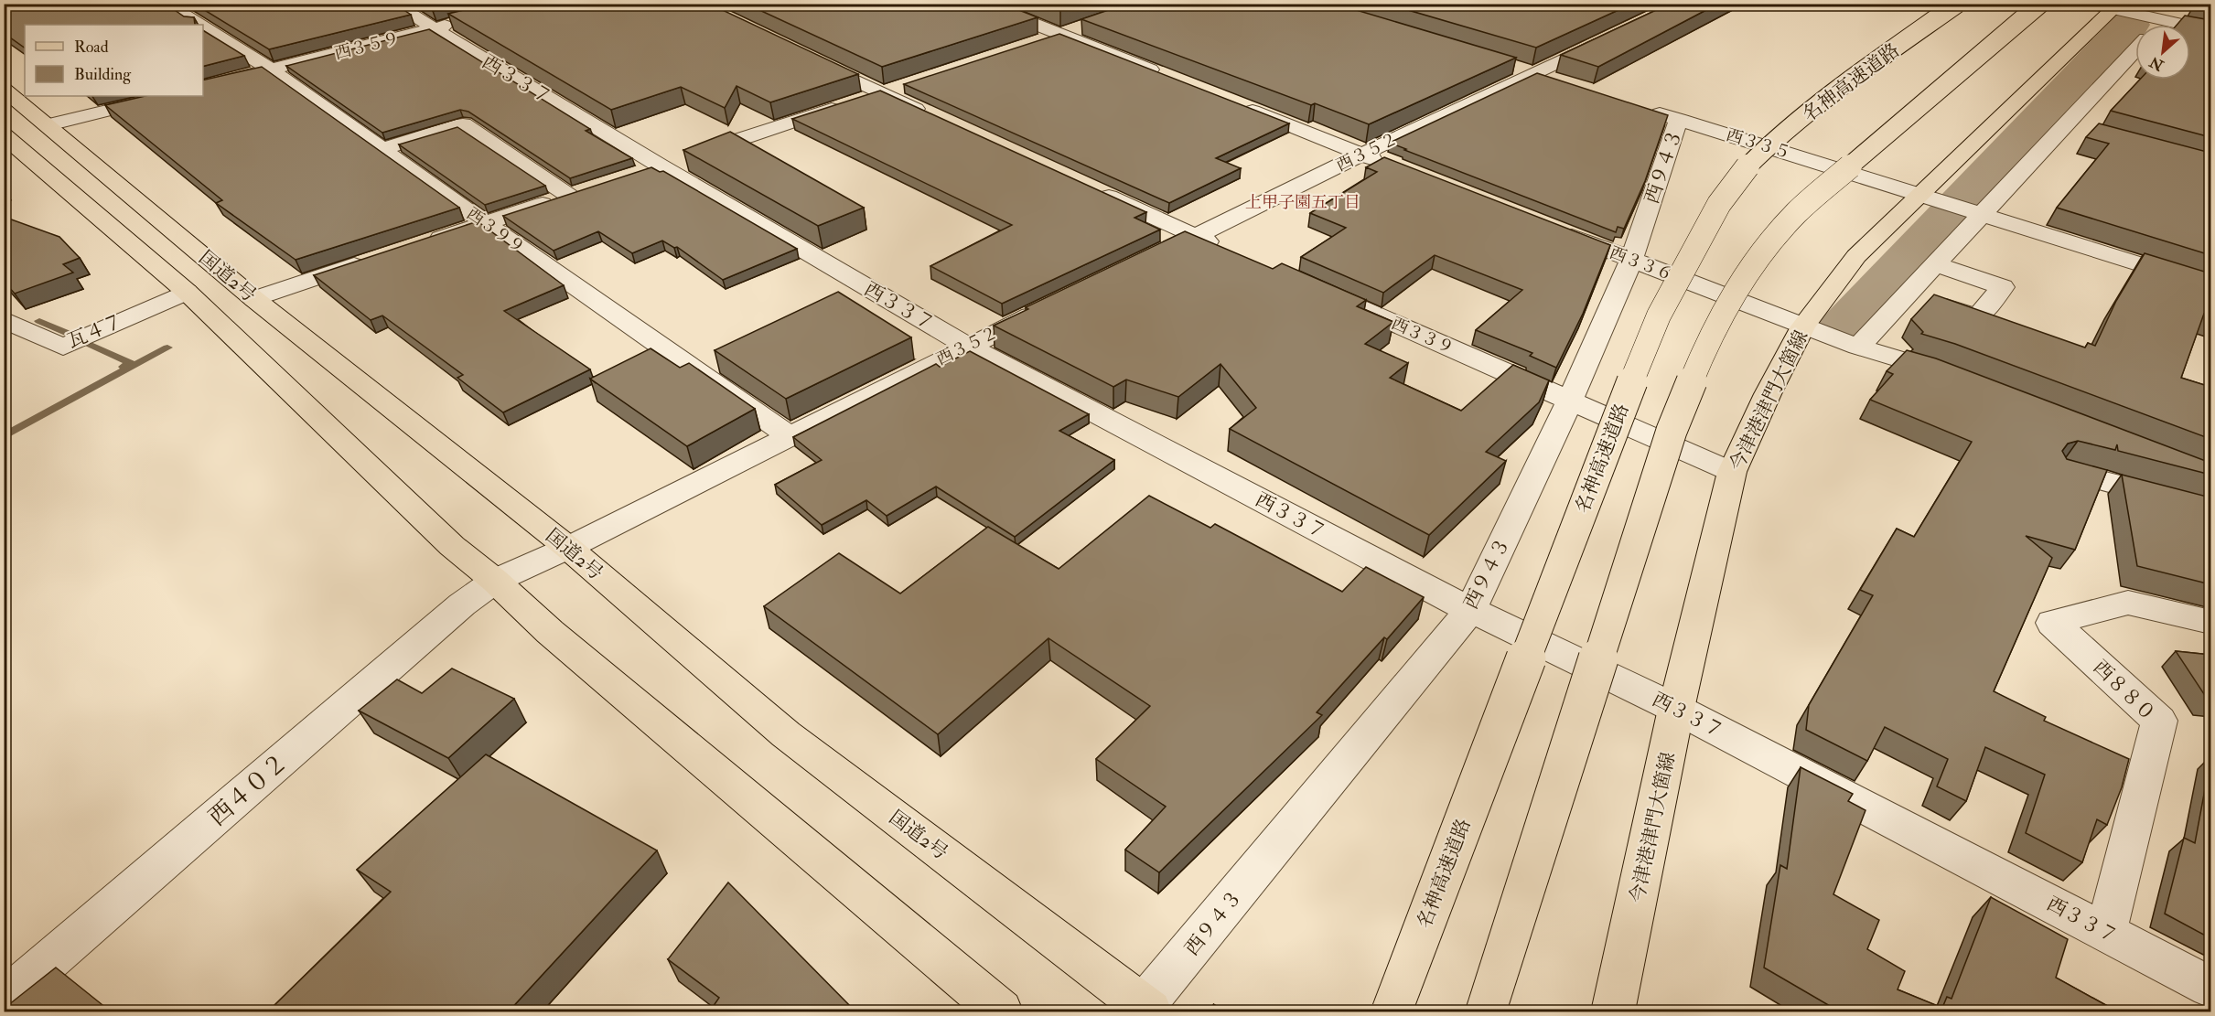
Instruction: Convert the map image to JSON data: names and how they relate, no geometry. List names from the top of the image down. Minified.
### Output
{"streets":{"main road":["名神高速道路","国道2号","今津港津門大箇線"],"street":["西３５９","西３３７","西３３５","西３５２","西９４３","西３９９","西３３６","瓦４７","西３３９","西８８０","西４０２"]},"crossings":[["西３５９","西３３７"],["西３５９","西３９９"],["西３３７","西３５２"],["西３３７","西９４３"],["西３３７","今津港津門大箇線"],["西３３７","西８８０"],["西３３５","西９４３"],["西３３５","今津港津門大箇線"],["西３５２","西３９９"],["西３５２","国道2号"],["西３５２","西４０２"],["西９４３","西３３６"],["西９４３","国道2号"],["西９４３","西３３９"],["西３３６","今津港津門大箇線"],["国道2号","瓦４７"],["国道2号","西４０２"],["西３３９","今津港津門大箇線"]],"districts":["上甲子園五丁目"],"legend":["Road","Building"],"north":"bottom left"}
